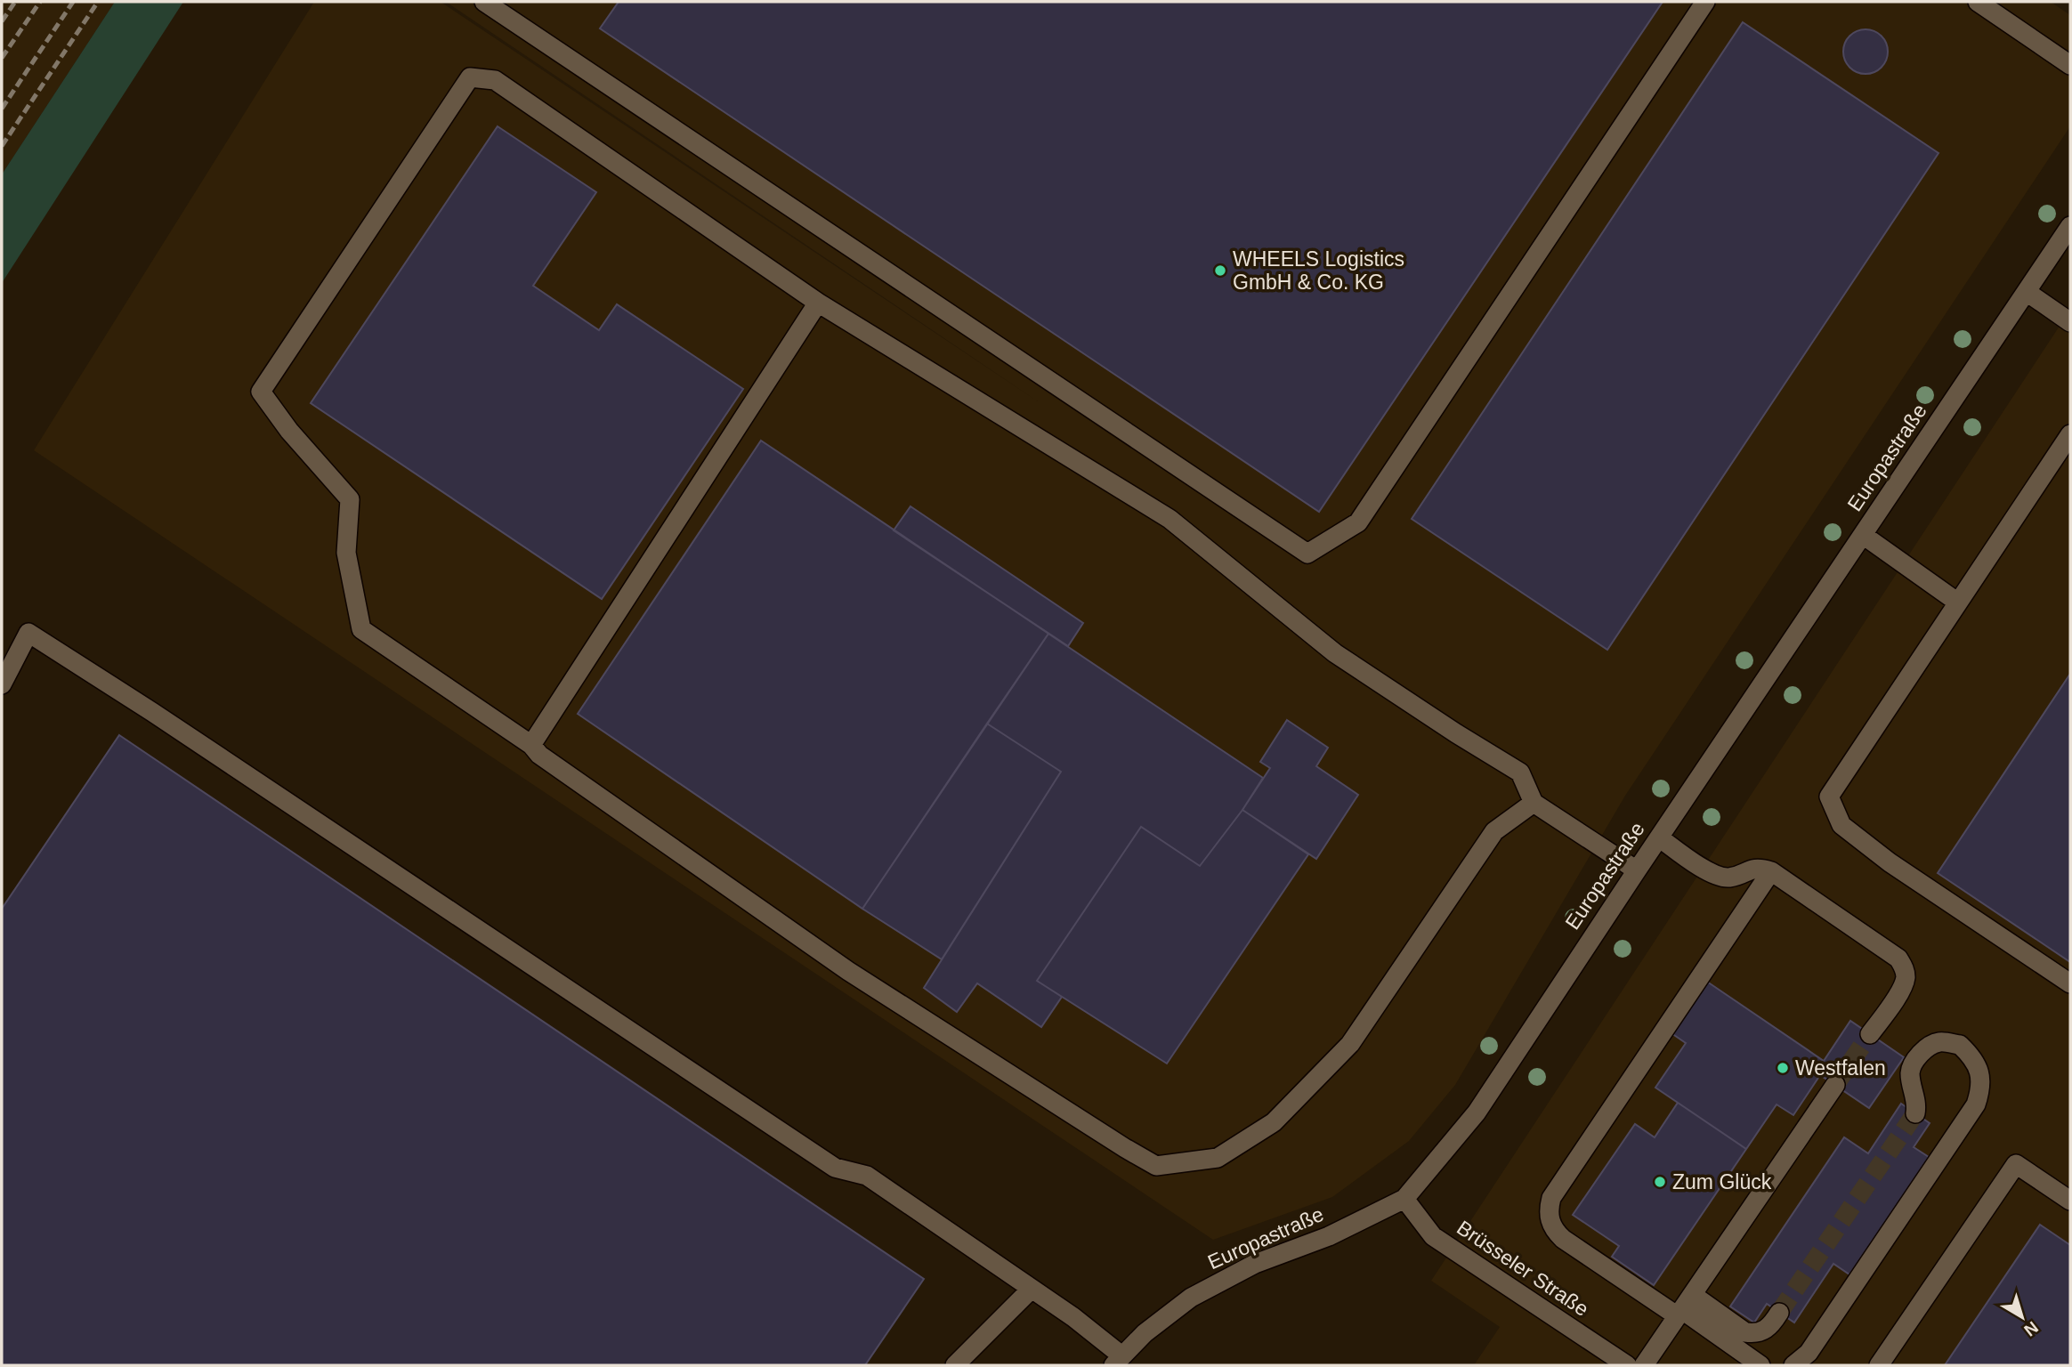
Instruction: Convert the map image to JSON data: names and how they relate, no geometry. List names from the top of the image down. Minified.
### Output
{"streets":{"street":["Europastraße","Brüsseler Straße"]},"crossings":[["Europastraße","Brüsseler Straße"]],"places":["WHEELS Logistics GmbH & Co. KG","Westfalen","Zum Glück"],"north":"bottom right"}
